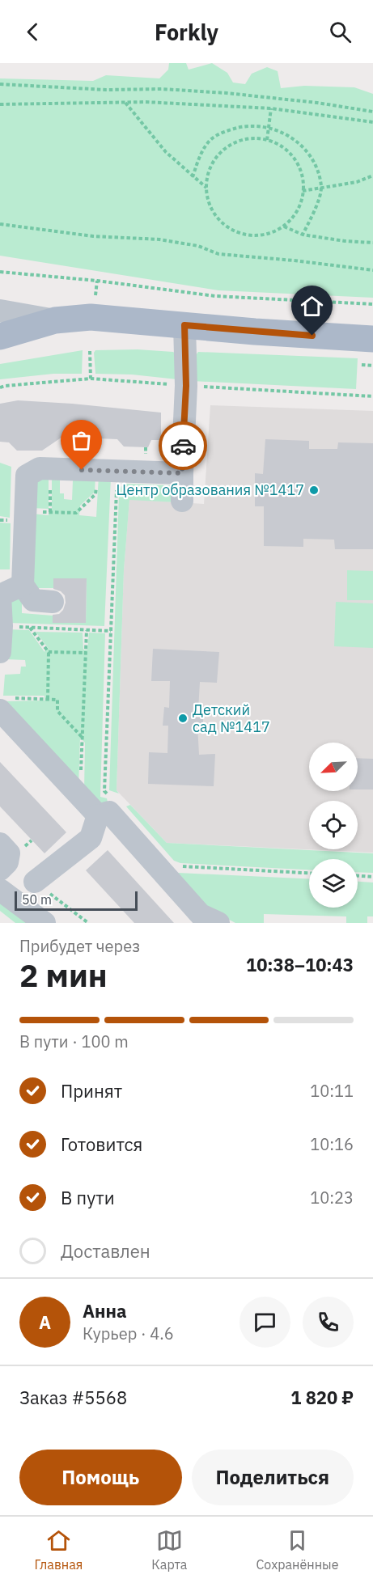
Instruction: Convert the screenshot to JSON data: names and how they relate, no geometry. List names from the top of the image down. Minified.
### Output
{"places":["Центр образования №1417","Детский сад №1417"],"scale_bar":"50 m","north":"bottom left","page":{"header":"Forkly","scale":"50 m","heading":["2 мин","Прибудет через","10:38–10:43"],"panel":["Анна","Курьер · 4.6","Заказ #5568","1 820 ₽"],"bar":"В пути · 100 m","list":[["Принят","10:11"],["Готовится","10:16"],["В пути","10:23"],"Доставлен"],"round":"А","buttons":["Помощь","Поделиться"],"tabs":["Главная","Карта","Сохранённые"]}}
